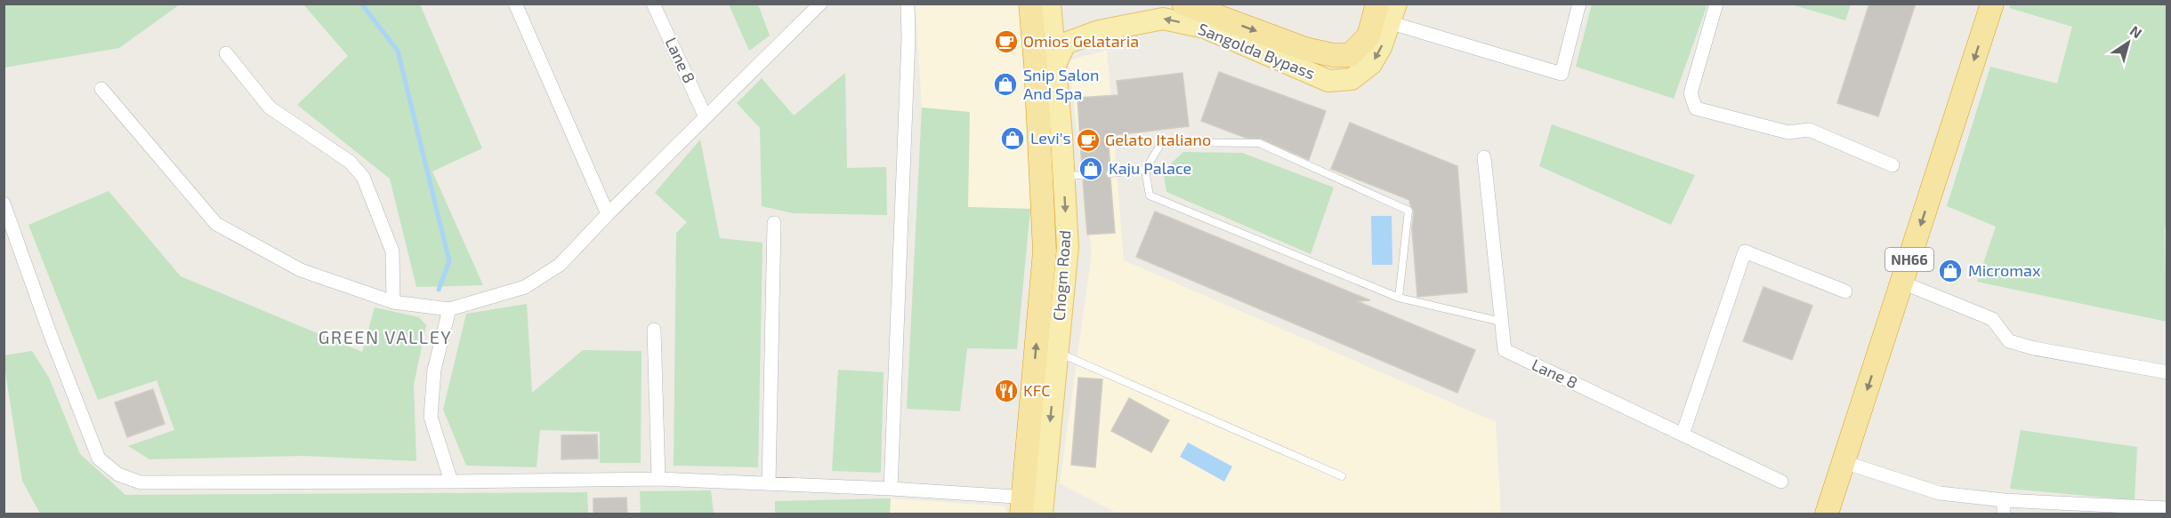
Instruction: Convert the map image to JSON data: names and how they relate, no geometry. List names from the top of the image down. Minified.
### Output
{"streets":{"highway":["Sangolda Bypass","NH66","Chogm Road"],"street":["Lane 8"]},"crossings":[["Sangolda Bypass","Chogm Road"]],"districts":["GREEN VALLEY"],"places":{"cafe":["Omios Gelataria","Gelato Italiano"],"shop":["Snip Salon And Spa","Levi's","Kaju Palace","Micromax"],"restaurant":["KFC"]},"north":"top right"}
